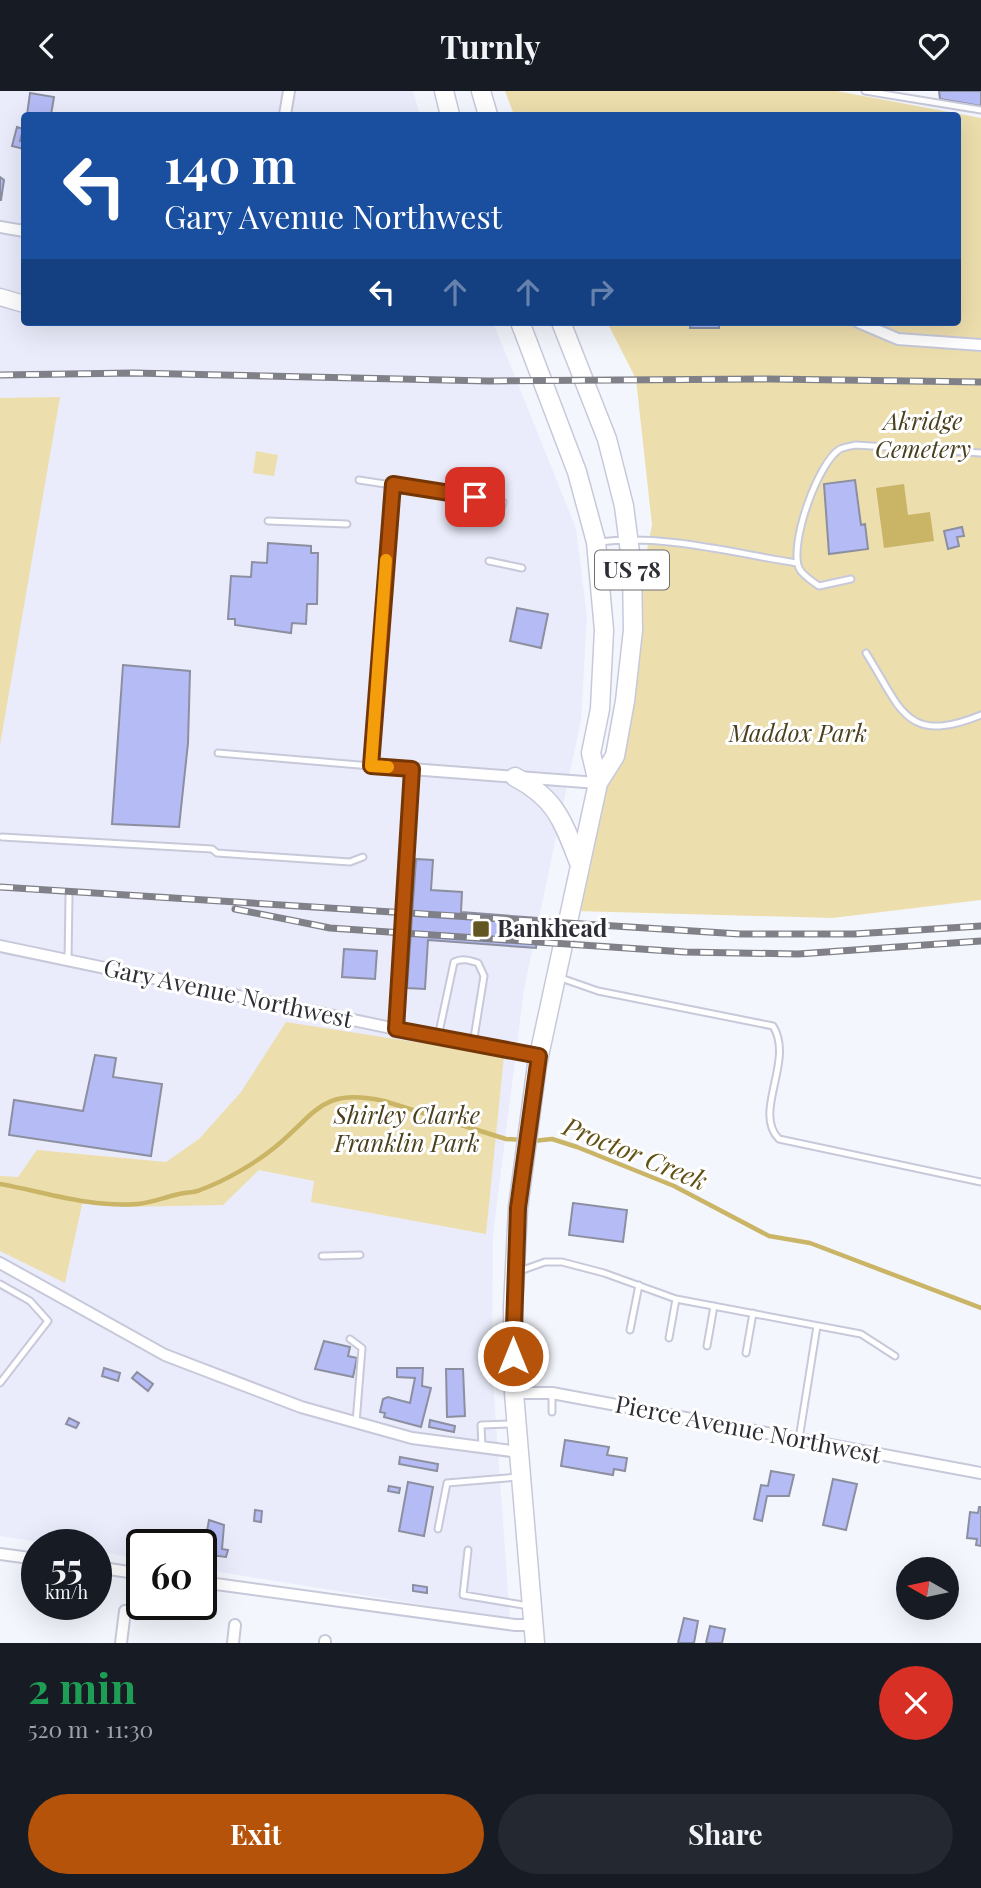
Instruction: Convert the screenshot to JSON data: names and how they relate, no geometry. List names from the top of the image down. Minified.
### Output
{"streets":{"main road":["US 78"],"street":["Gary Avenue Northwest","Pierce Avenue Northwest"]},"crossings":[["US 78","Gary Avenue Northwest"],["US 78","Pierce Avenue Northwest"]],"water":["Proctor Creek"],"parks":["Akridge Cemetery","Maddox Park","Shirley Clarke Franklin Park"],"places":{"transit":["Bankhead"]},"north":"left","page":{"header":"Turnly","turn":["140 m","Gary Avenue Northwest"],"speed":"55 km/h","limit":"60","heading":["2 min","520 m · 11:30"],"buttons":["Exit","Share"]}}
